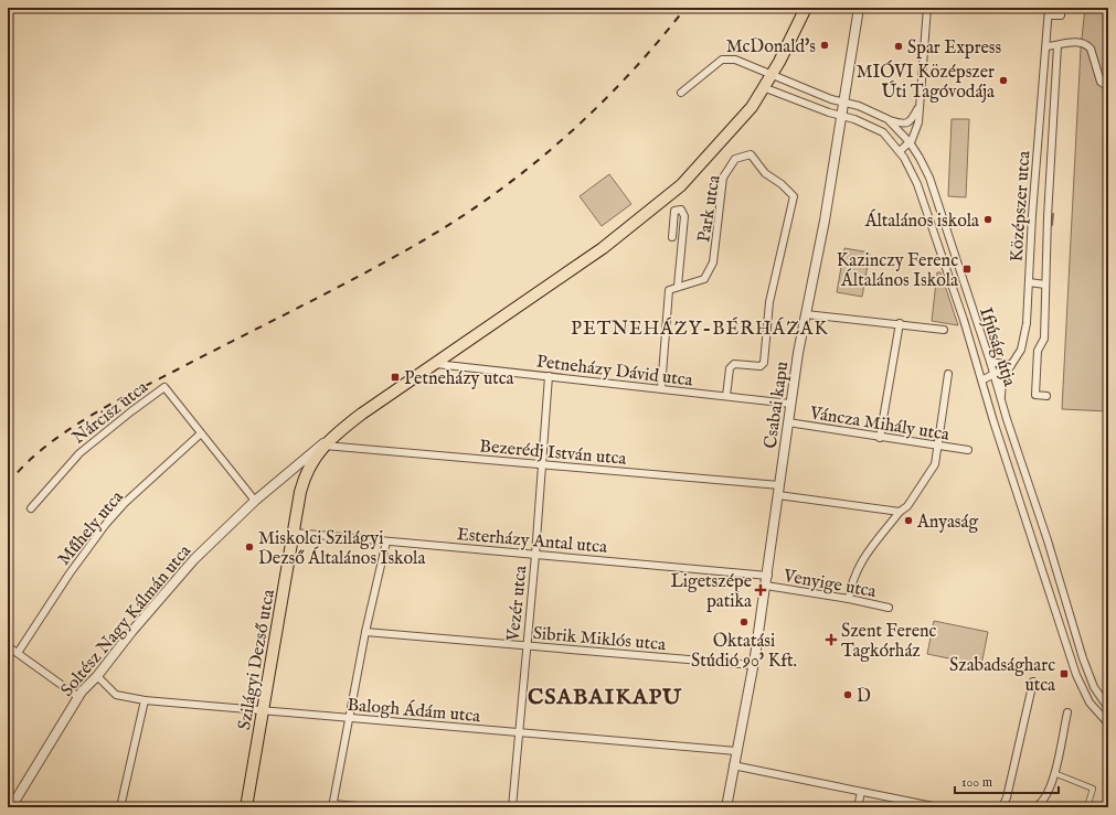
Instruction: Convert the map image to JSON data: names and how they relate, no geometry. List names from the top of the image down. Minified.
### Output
{"streets":{"main road":["Szilágyi Dezső utca"],"street":["Középszer utca","Park utca","Ifjúság útja","Petneházy Dávid utca","Csabai kapu","Nárcisz utca","Váncza Mihály utca","Bezerédj István utca","Műhely utca","Esterházy Antal utca","Venyige utca","Vezér utca","Soltész Nagy Kálmán utca","Sibrik Miklós utca","Balogh Ádám utca"]},"crossings":[["Középszer utca","Ifjúság útja"],["Park utca","Petneházy Dávid utca"],["Ifjúság útja","Csabai kapu"],["Petneházy Dávid utca","Csabai kapu"],["Petneházy Dávid utca","Vezér utca"],["Csabai kapu","Váncza Mihály utca"],["Csabai kapu","Bezerédj István utca"],["Csabai kapu","Esterházy Antal utca"],["Csabai kapu","Venyige utca"],["Csabai kapu","Sibrik Miklós utca"],["Csabai kapu","Balogh Ádám utca"],["Nárcisz utca","Műhely utca"],["Nárcisz utca","Soltész Nagy Kálmán utca"],["Bezerédj István utca","Vezér utca"],["Bezerédj István utca","Soltész Nagy Kálmán utca"],["Bezerédj István utca","Szilágyi Dezső utca"],["Esterházy Antal utca","Vezér utca"],["Esterházy Antal utca","Szilágyi Dezső utca"],["Vezér utca","Sibrik Miklós utca"],["Vezér utca","Balogh Ádám utca"],["Soltész Nagy Kálmán utca","Szilágyi Dezső utca"],["Soltész Nagy Kálmán utca","Balogh Ádám utca"],["Szilágyi Dezső utca","Balogh Ádám utca"]],"districts":["PETNEHÁZY-BÉRHÁZAK","CSABAIKAPU"],"places":{"other":["McDonald's","Spar Express","MIÓVI Középszer Úti Tagóvodája","Általános iskola","Anyaság","Miskolci Szilágyi Dezső Általános Iskola","Oktatási Stúdió 90' Kft.","D"],"transit":["Kazinczy Ferenc Általános Iskola","Petneházy utca","Szabadságharc utca"],"health":["Ligetszépe patika","Szent Ferenc Tagkórház"]},"scale_bar":"100 m"}
